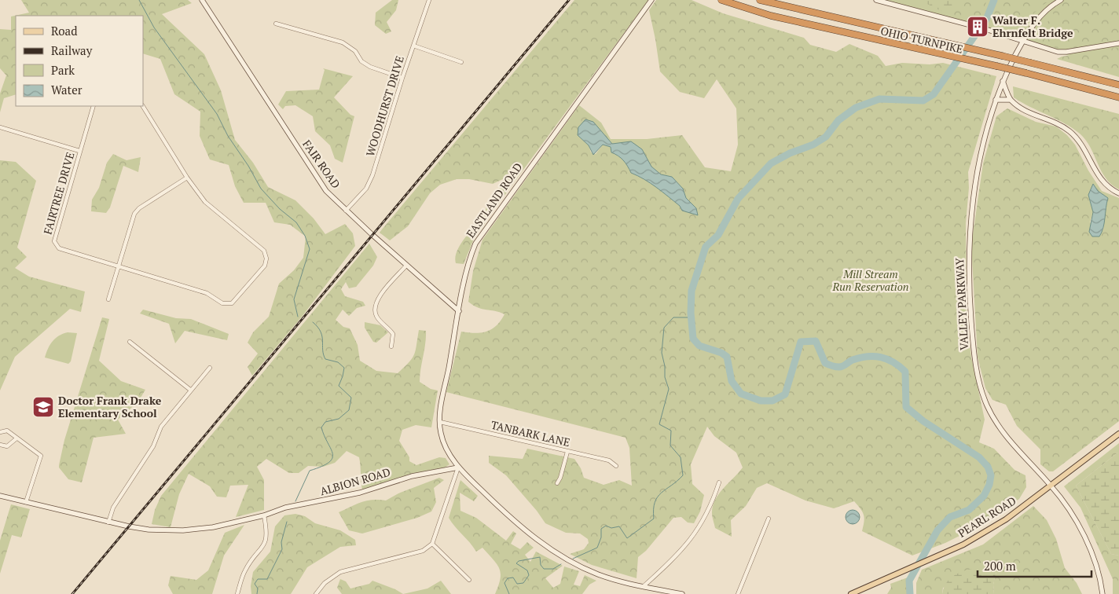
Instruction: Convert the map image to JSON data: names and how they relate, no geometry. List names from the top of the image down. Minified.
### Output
{"streets":{"highway":["OHIO TURNPIKE"],"main road":["PEARL ROAD"],"street":["WOODHURST DRIVE","FAIR ROAD","FAIRTREE DRIVE","EASTLAND ROAD","VALLEY PARKWAY","TANBARK LANE","ALBION ROAD"]},"crossings":[["WOODHURST DRIVE","FAIR ROAD"],["FAIR ROAD","EASTLAND ROAD"],["EASTLAND ROAD","TANBARK LANE"],["EASTLAND ROAD","ALBION ROAD"],["VALLEY PARKWAY","PEARL ROAD"]],"parks":["Mill Stream Run Reservation"],"places":{"building":["Walter F. Ehrnfelt Bridge"],"school or university":["Doctor Frank Drake Elementary School"]},"legend":["Road","Railway","Park","Water"],"scale_bar":"200 m"}
